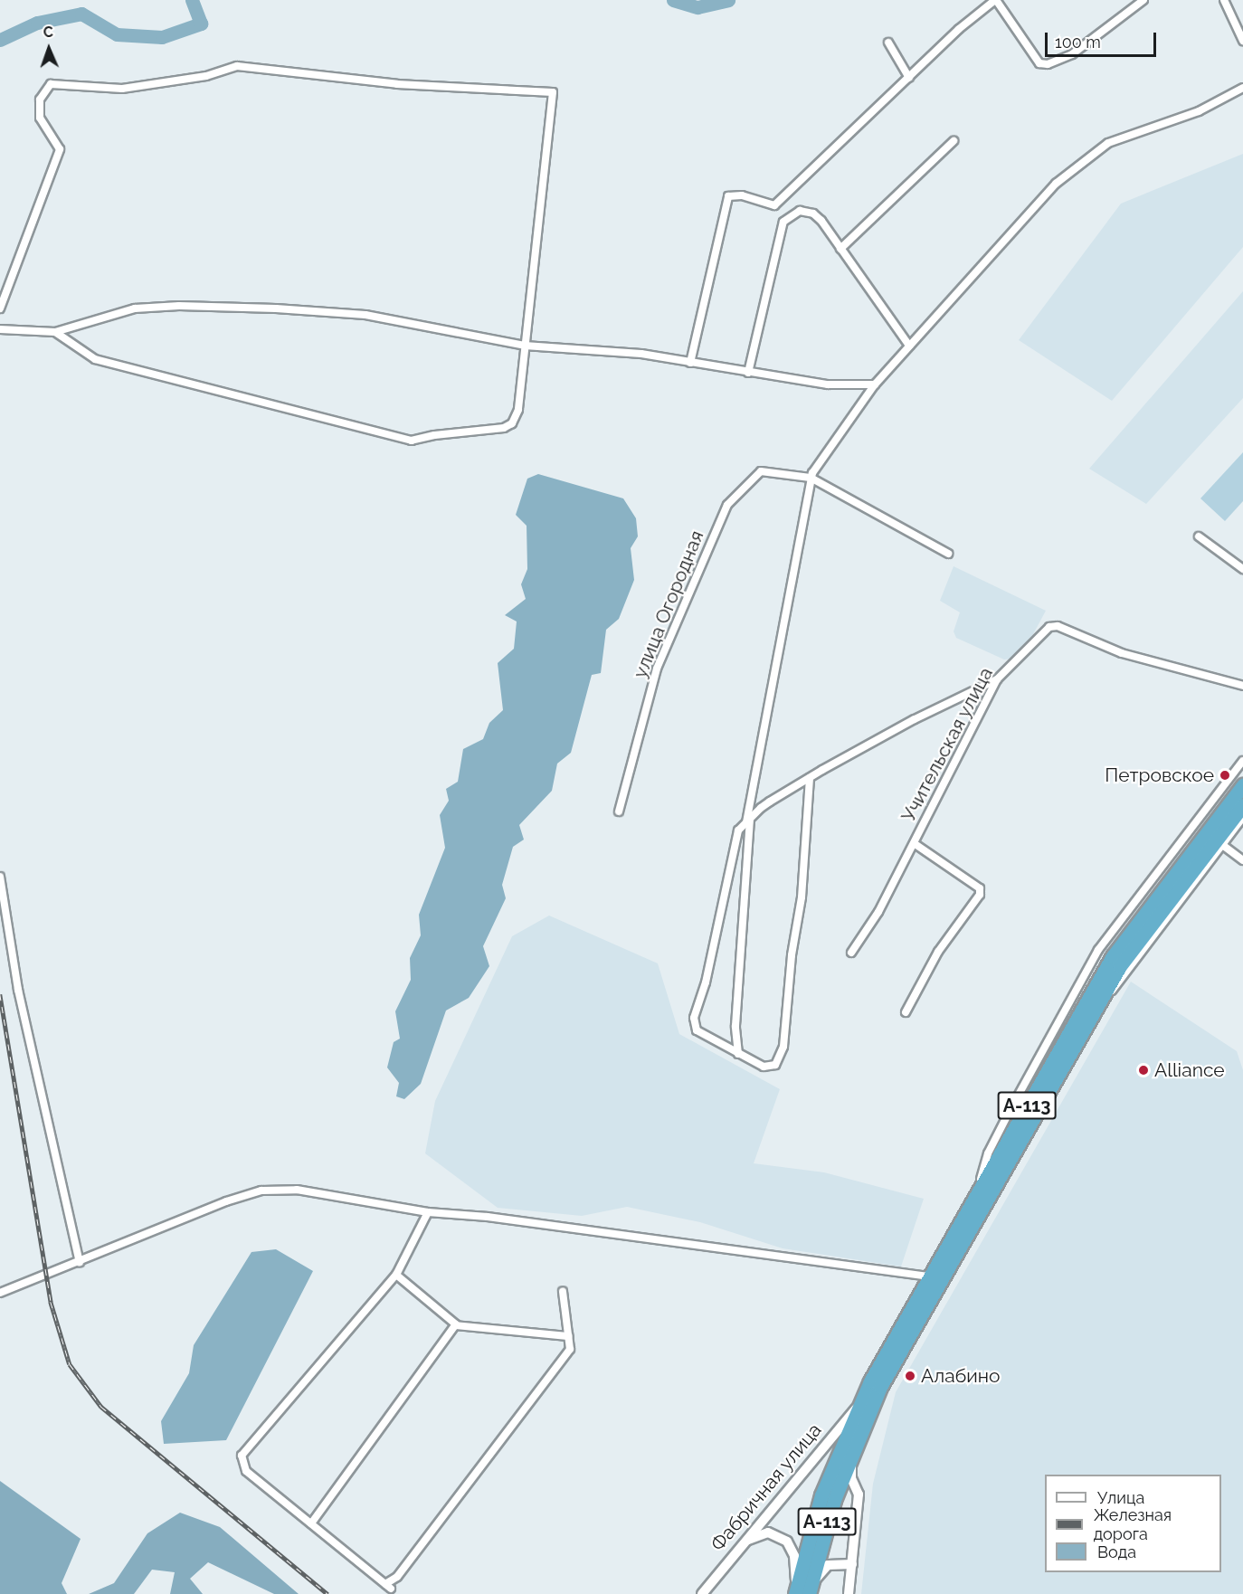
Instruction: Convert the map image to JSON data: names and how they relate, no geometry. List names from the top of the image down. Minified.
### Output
{"streets":{"highway":["А-113"],"street":["улица Огородная","Учительская улица","Фабричная улица"]},"crossings":[["А-113","Фабричная улица"]],"places":["Петровское","Alliance","Алабино"],"legend":["Улица","Железная дорога","Вода"],"scale_bar":"100 m","north":"top"}
